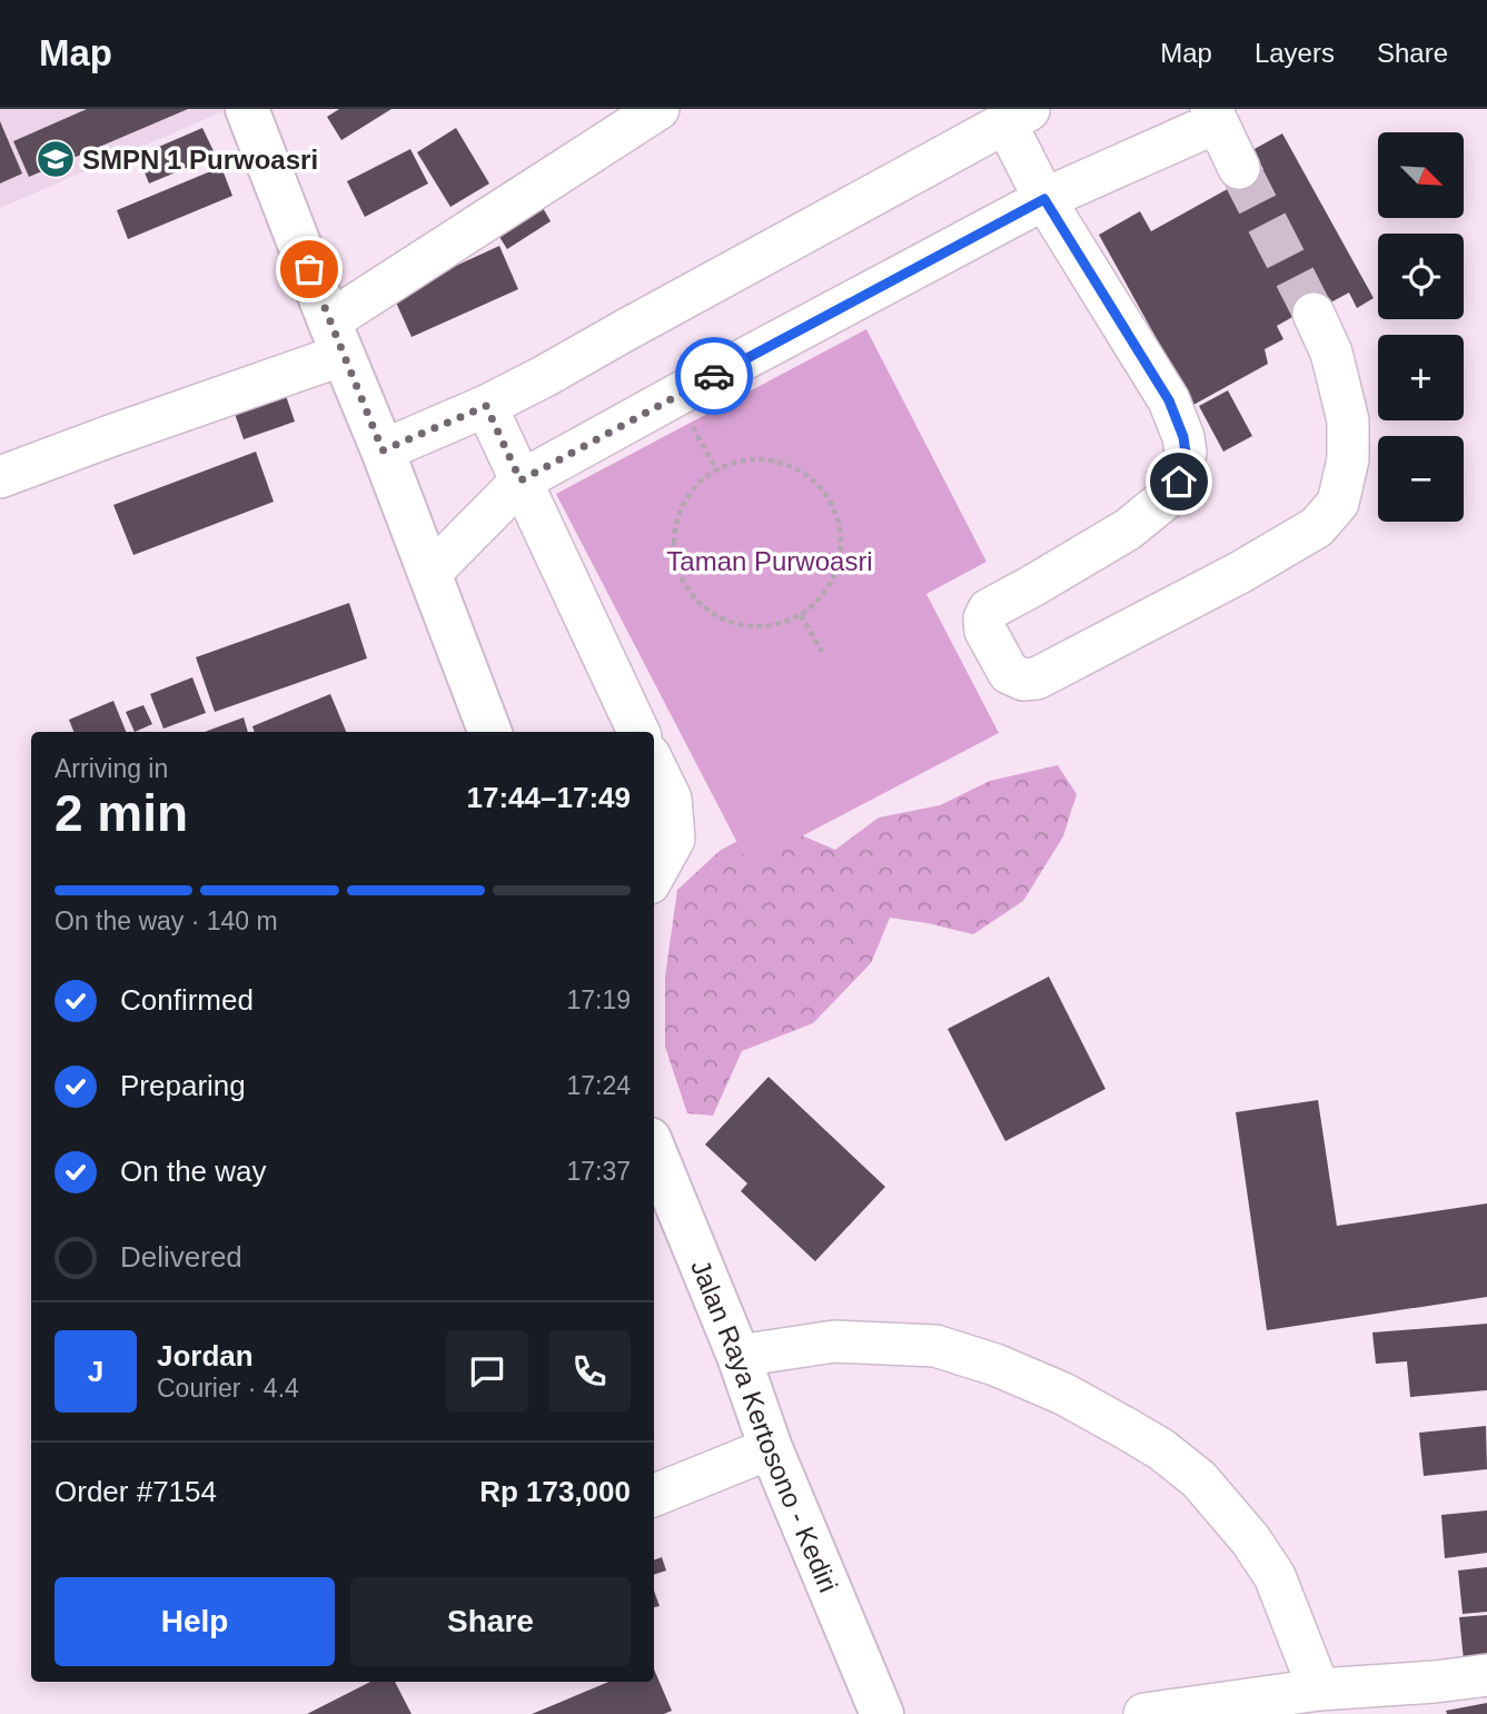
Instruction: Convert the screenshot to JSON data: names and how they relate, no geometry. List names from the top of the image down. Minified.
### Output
{"streets":{"highway":["Jalan Raya Kertosono - Kediri"]},"parks":["Taman Purwoasri"],"places":{"school or university":["SMPN 1 Purwoasri"]},"north":"bottom right","page":{"header":"Map","nav":["Map","Layers","Share"],"map_buttons":["+","−"],"heading":["2 min","Arriving in","17:44–17:49"],"panel":["Jordan","Courier · 4.4","Order #7154","Rp 173,000"],"bar":"On the way · 140 m","list":[["Confirmed","17:19"],["Preparing","17:24"],["On the way","17:37"],"Delivered"],"round":"J","buttons":["Help","Share"]}}
